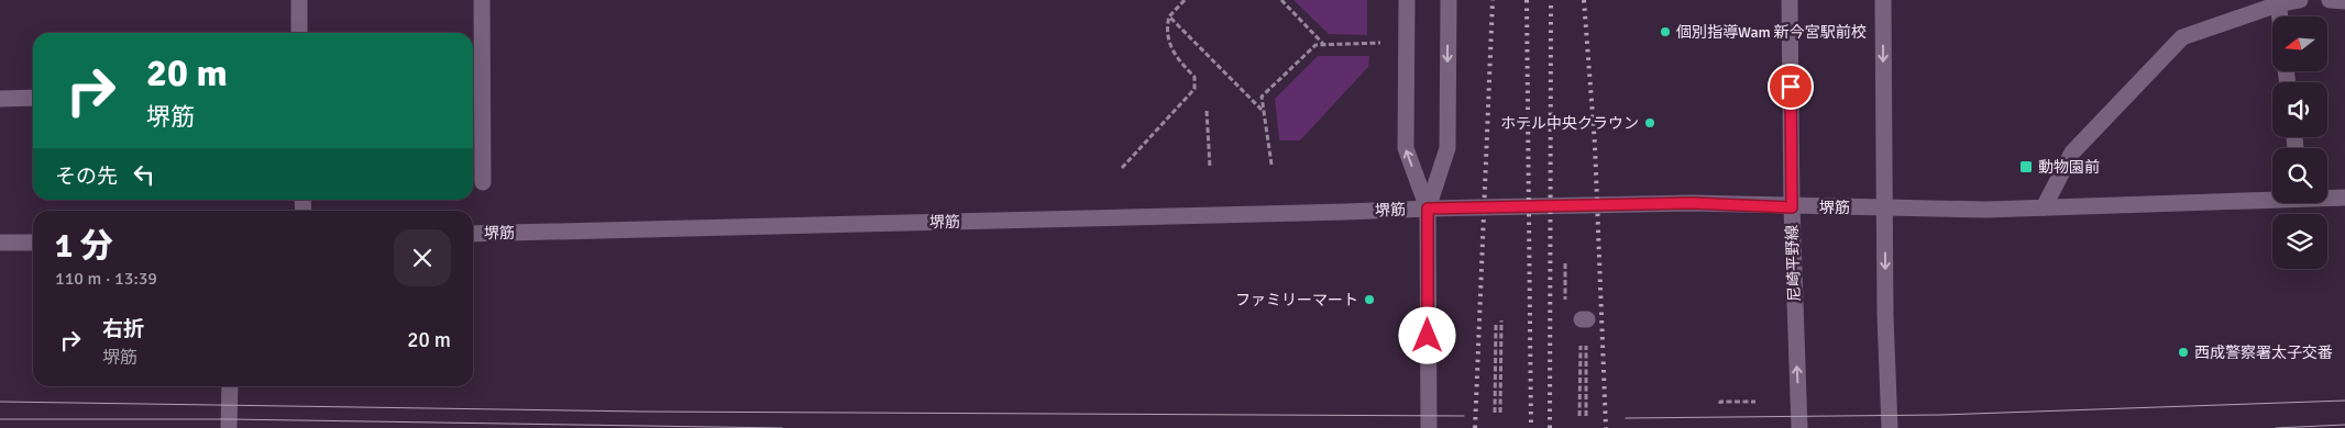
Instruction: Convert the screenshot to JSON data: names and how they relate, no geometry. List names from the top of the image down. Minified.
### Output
{"streets":{"street":["堺筋","尼崎平野線"]},"crossings":[["堺筋","尼崎平野線"]],"places":{"other":["個別指導Wam 新今宮駅前校","ホテル中央クラウン","ファミリーマート","西成警察署太子交番"],"transit":["動物園前"]},"north":"left","page":{"turn":["20 m","堺筋"],"then":"その先","heading":["1 分","110 m · 13:39"],"list":[{"name":"右折","note":"堺筋","value":"20 m"}]}}
